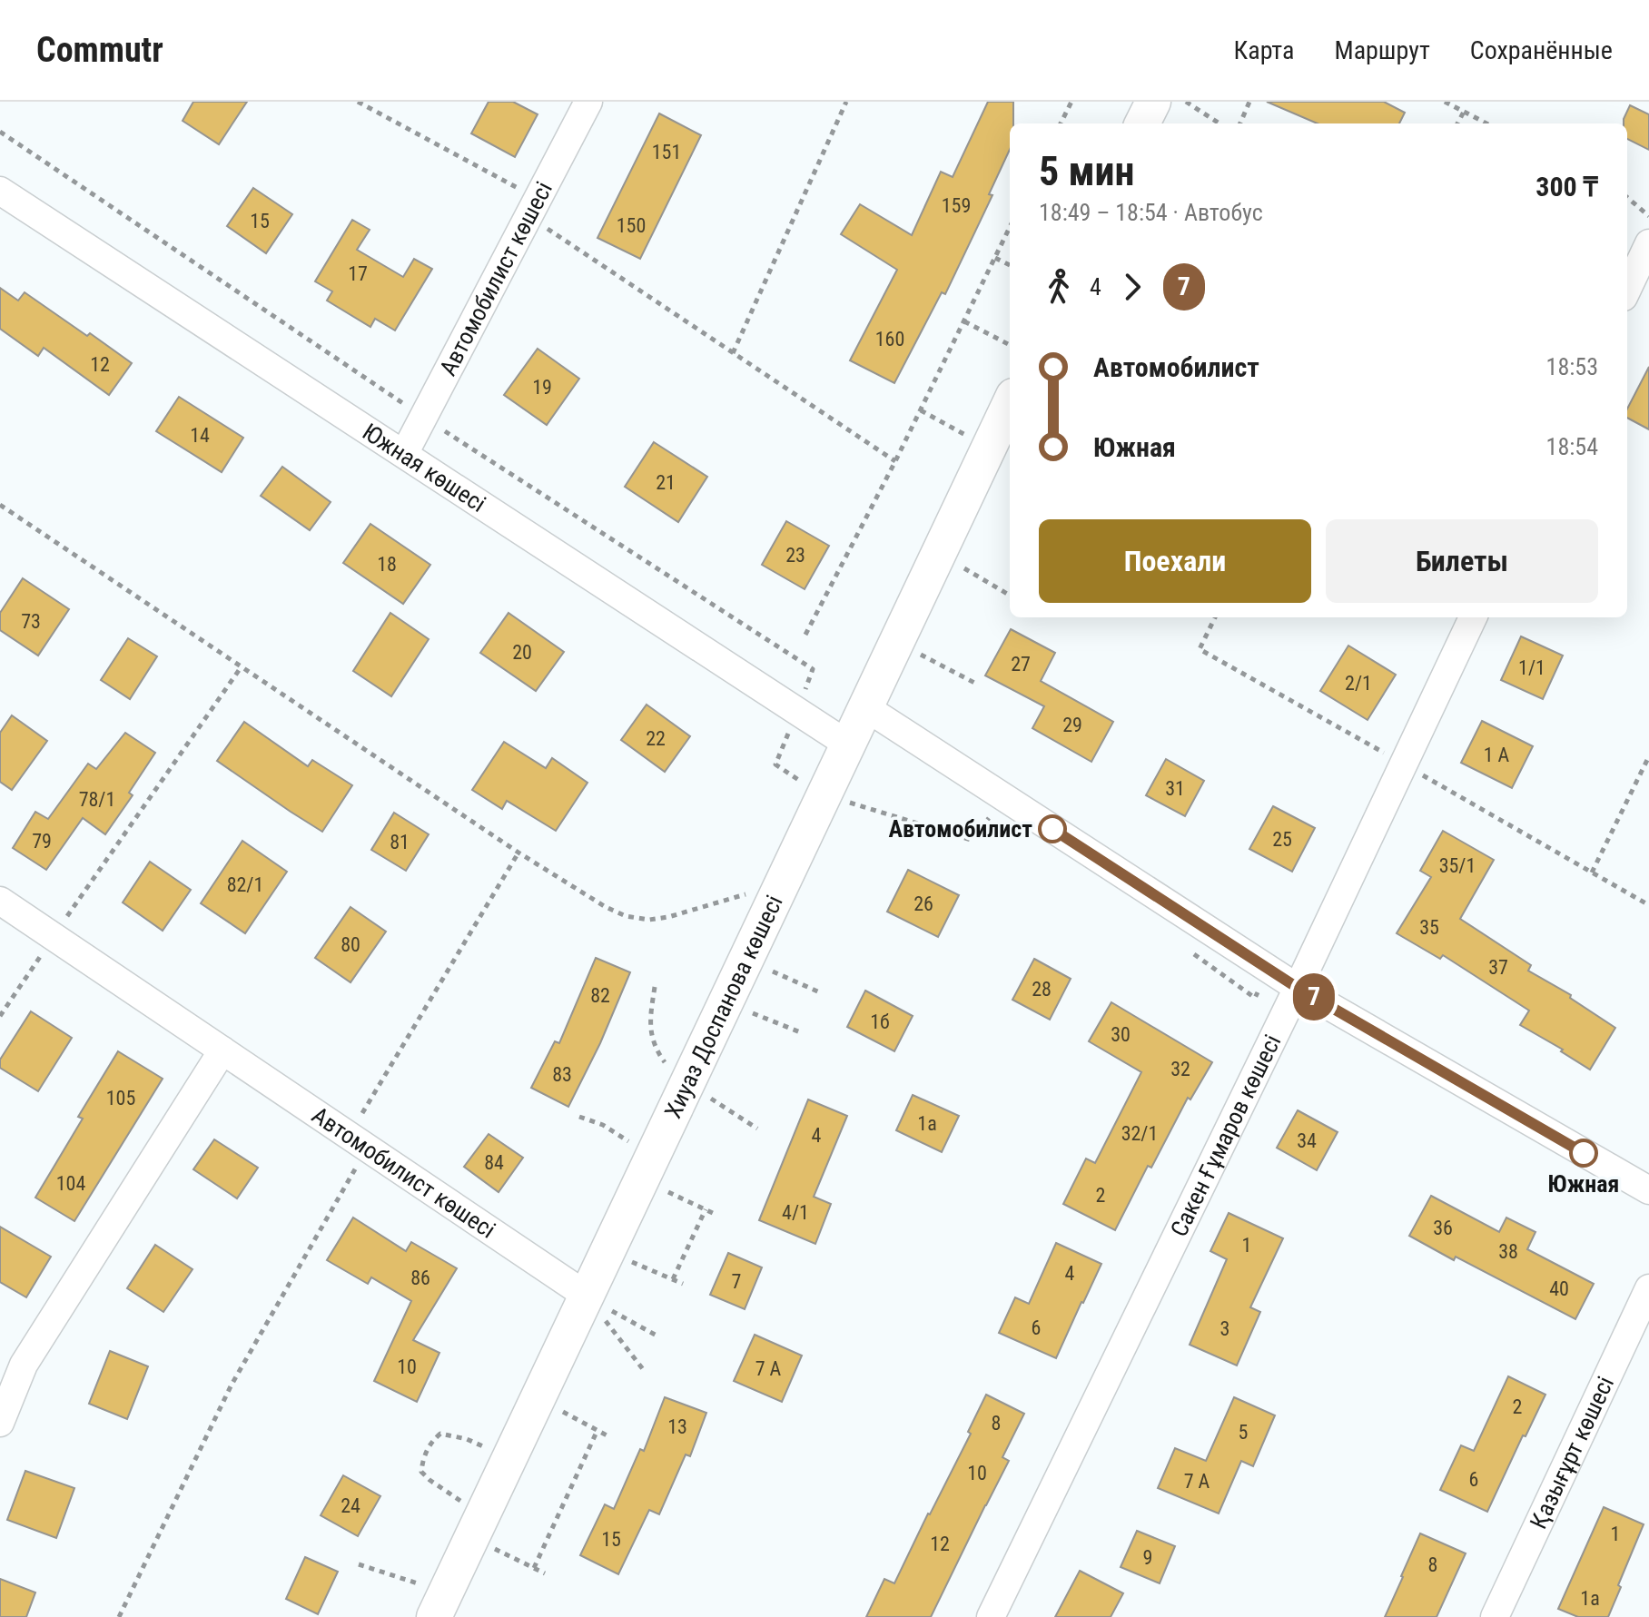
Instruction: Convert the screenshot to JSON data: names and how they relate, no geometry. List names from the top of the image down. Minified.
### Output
{"streets":{"main road":["Хиуаз Доспанова көшесі"],"street":["Автомобилист көшесі","Южная көшесі","Сакен Ғұмаров көшесі","Қазығұрт көшесі"]},"crossings":[["Автомобилист көшесі","Южная көшесі"],["Автомобилист көшесі","Хиуаз Доспанова көшесі"],["Южная көшесі","Хиуаз Доспанова көшесі"]],"places":["Автомобилист","Южная"],"lines":["bus line 7"],"house_numbers":["151","159","15","150","17","160","12","19","14","21","23","18","73","20","27","1/1","2/1","29","22","1 А","31","78/1","25","79","81","35/1","82/1","26","35","80","37","28","82","1б","30","32","83","105","1а","32/1","4","34","84","104","2","4/1","36","1","38","4","86","7","40","6","3","10","7 А","2","8","13","5","10","6","7 А","24","1","15","12","9","8","1а"],"page":{"header":"Commutr","nav":["Карта","Маршрут","Сохранённые"],"on_map":"7","heading":["5 мин","18:49 – 18:54 · Автобус","300 ₸"],"legs":["4","7"],"list":[{"name":"Автомобилист","value":"18:53"},{"name":"Южная","value":"18:54"}],"buttons":["Поехали","Билеты"]}}
